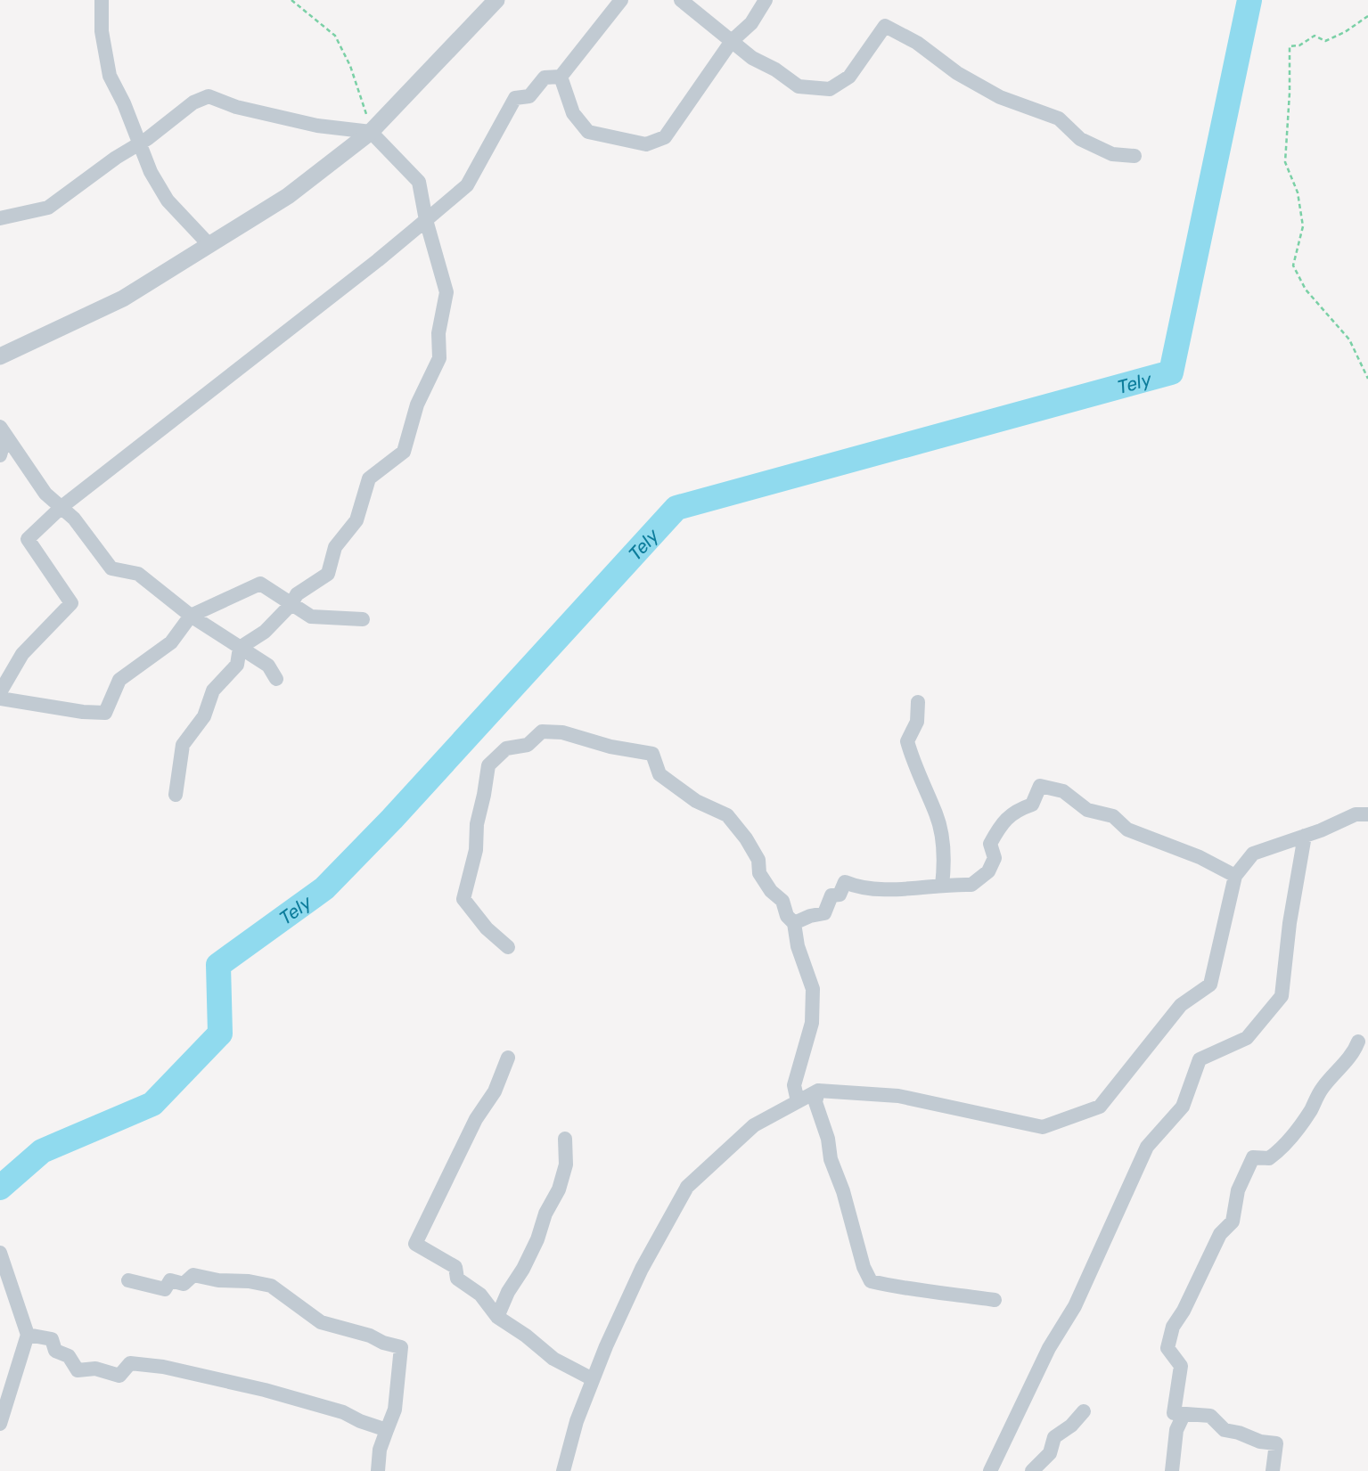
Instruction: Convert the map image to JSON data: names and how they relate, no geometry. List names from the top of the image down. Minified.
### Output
{"water":["Tely"]}
